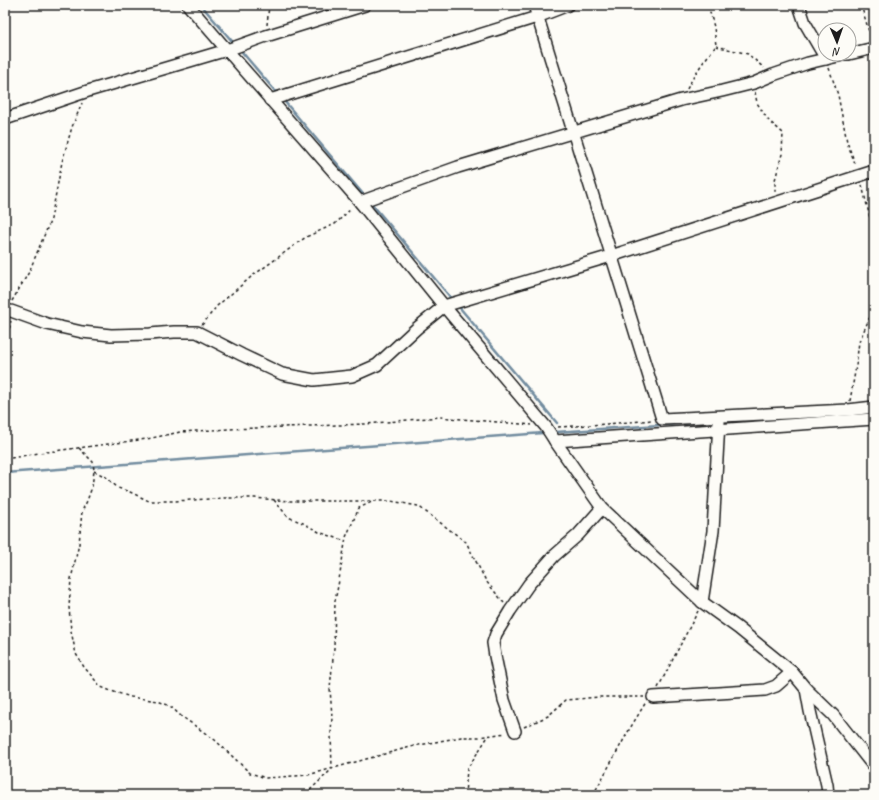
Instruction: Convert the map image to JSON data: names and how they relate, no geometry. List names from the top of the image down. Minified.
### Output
{"north":"bottom"}
